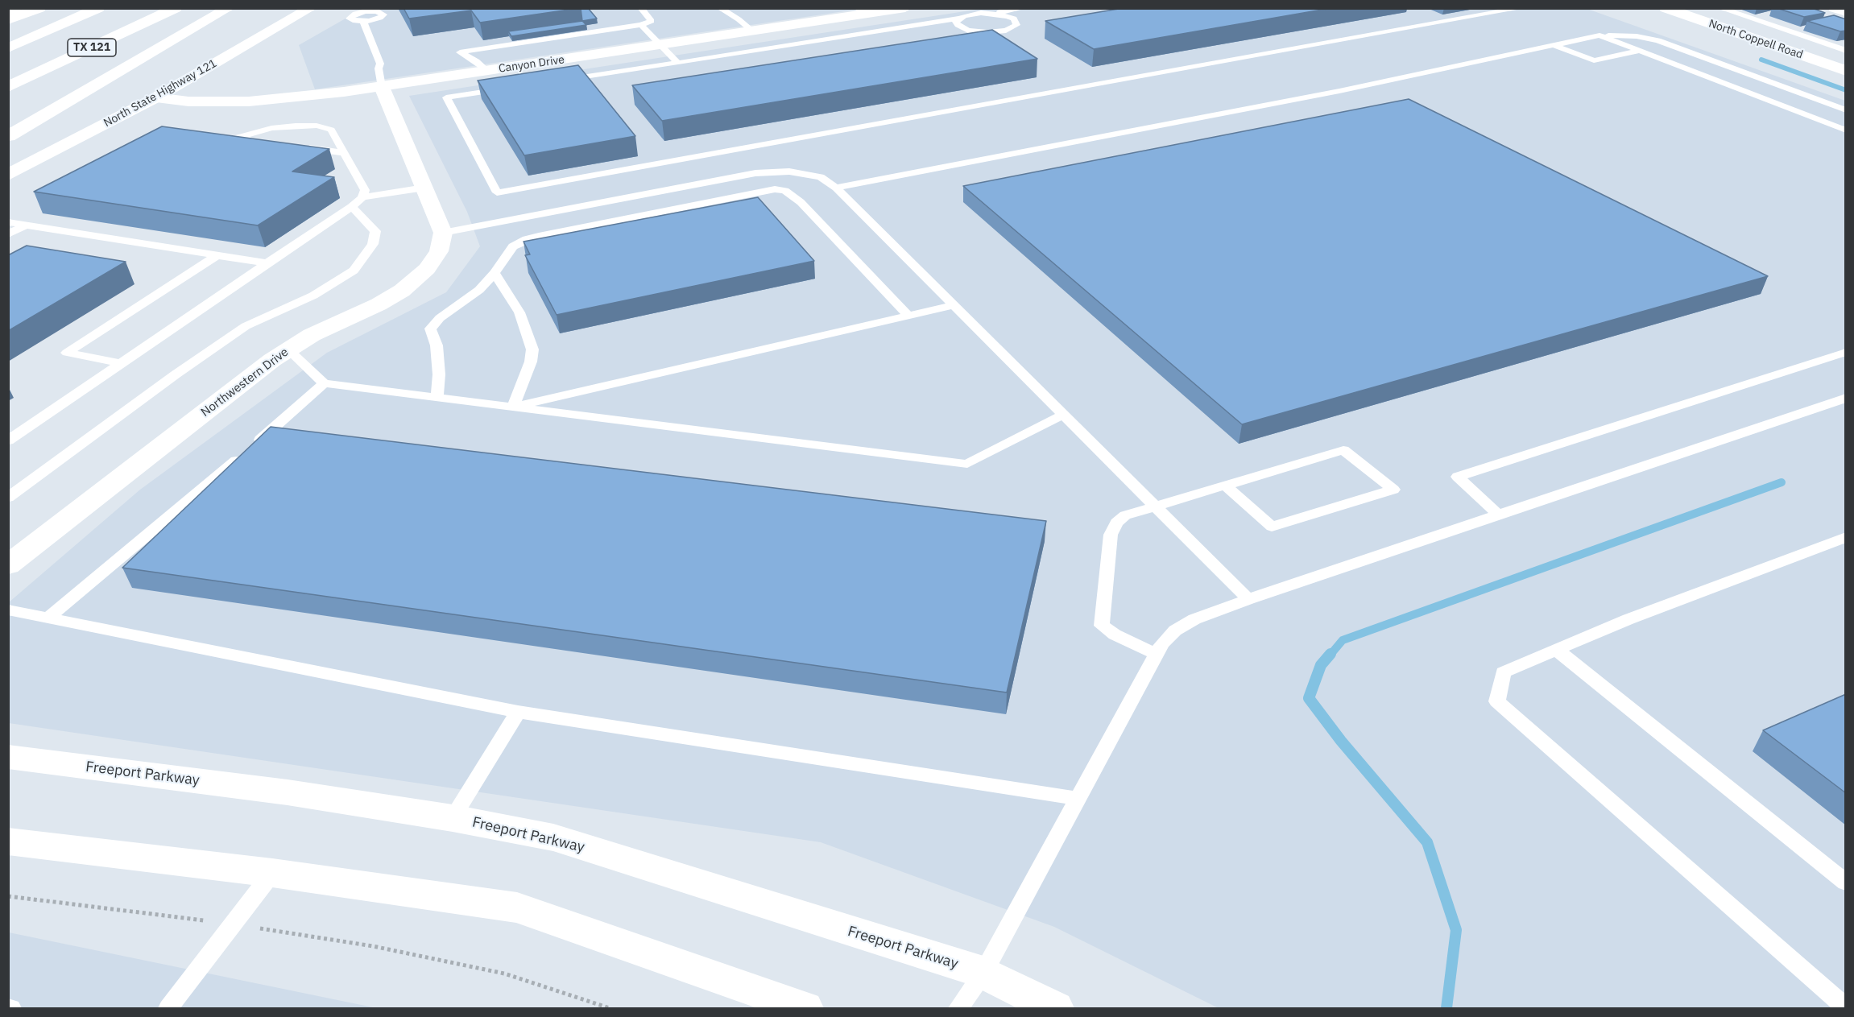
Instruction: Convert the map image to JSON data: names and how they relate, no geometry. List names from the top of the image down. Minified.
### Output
{"streets":{"main road":["North Coppell Road","TX 121","Canyon Drive","North State Highway 121","Northwestern Drive","Freeport Parkway"]},"crossings":[["Canyon Drive","North State Highway 121"]]}
